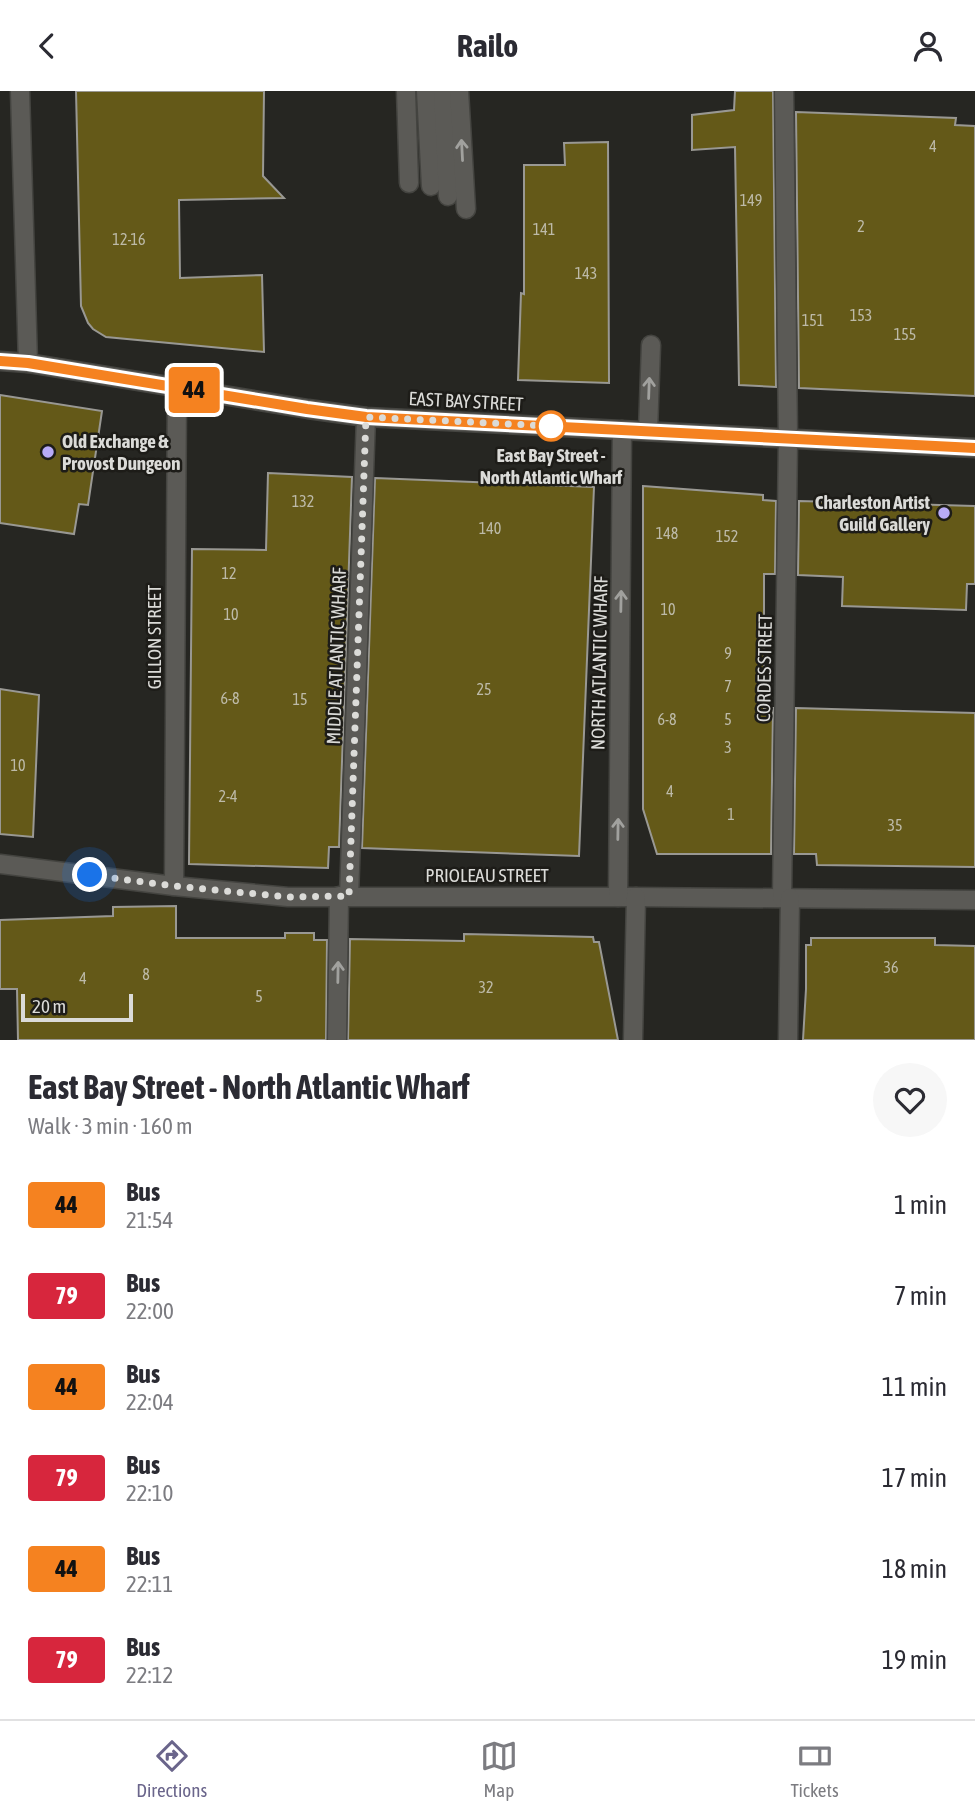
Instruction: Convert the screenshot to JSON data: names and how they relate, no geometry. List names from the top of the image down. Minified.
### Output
{"streets":{"street":["EAST BAY STREET","GILLON STREET","MIDDLE ATLANTIC WHARF","NORTH ATLANTIC WHARF","CORDES STREET","PRIOLEAU STREET"]},"crossings":[["EAST BAY STREET","GILLON STREET"],["EAST BAY STREET","MIDDLE ATLANTIC WHARF"],["EAST BAY STREET","NORTH ATLANTIC WHARF"],["EAST BAY STREET","CORDES STREET"],["GILLON STREET","PRIOLEAU STREET"],["MIDDLE ATLANTIC WHARF","PRIOLEAU STREET"],["NORTH ATLANTIC WHARF","PRIOLEAU STREET"],["CORDES STREET","PRIOLEAU STREET"]],"one_way":["NORTH ATLANTIC WHARF"],"places":["East Bay Street - North Atlantic Wharf","Old Exchange & Provost Dungeon","Charleston Artist Guild Gallery"],"lines":["bus line 44"],"house_numbers":["4","149","2","141","12-16","143","153","151","155","132","140","148","152","12","10","10","9","7","25","6-8","15","6-8","5","3","10","4","2-4","1","35","36","8","4","32","5"],"scale_bar":"20 m","page":{"header":"Railo","on_map":"44","scale":"20 m","heading":["East Bay Street - North Atlantic Wharf","Walk · 3 min · 160 m"],"list":[{"mark":"44","name":"Bus","note":"21:54","value":"1 min"},{"mark":"79","name":"Bus","note":"22:00","value":"7 min"},{"mark":"44","name":"Bus","note":"22:04","value":"11 min"},{"mark":"79","name":"Bus","note":"22:10","value":"17 min"},{"mark":"44","name":"Bus","note":"22:11","value":"18 min"},{"mark":"79","name":"Bus","note":"22:12","value":"19 min"}],"tabs":["Directions","Map","Tickets"]}}
